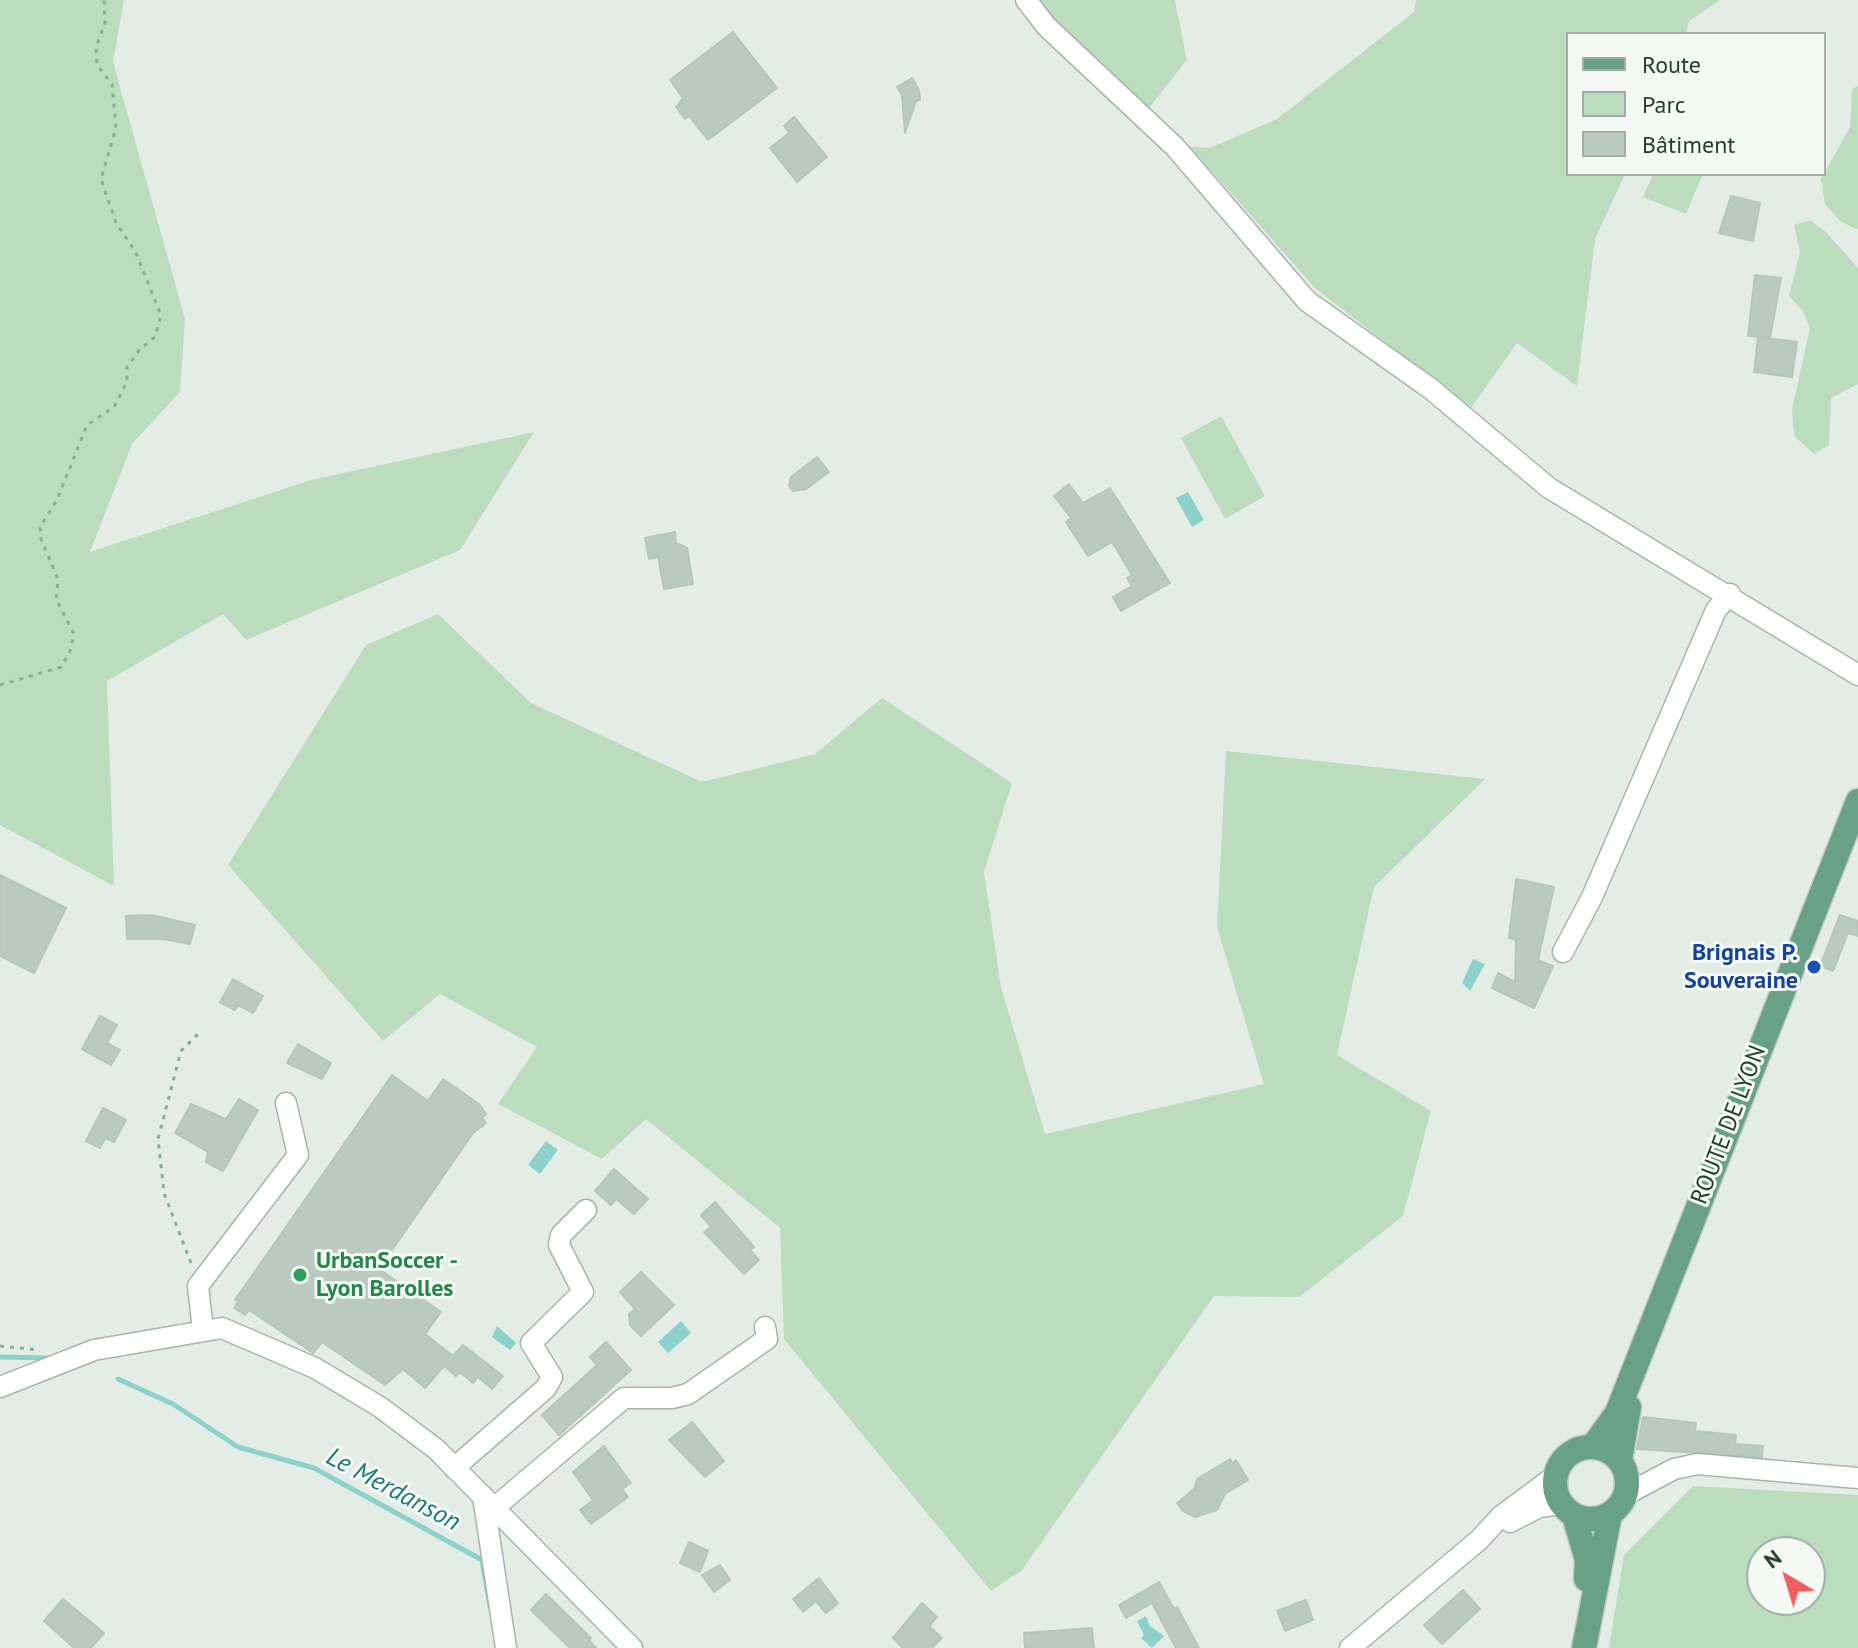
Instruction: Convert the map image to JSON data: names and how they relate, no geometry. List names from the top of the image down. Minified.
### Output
{"streets":{"main road":["ROUTE DE LYON"]},"water":["Le Merdanson"],"places":["Brignais P. Souveraine","UrbanSoccer - Lyon Barolles"],"legend":["Route","Parc","Bâtiment"],"north":"top left"}
